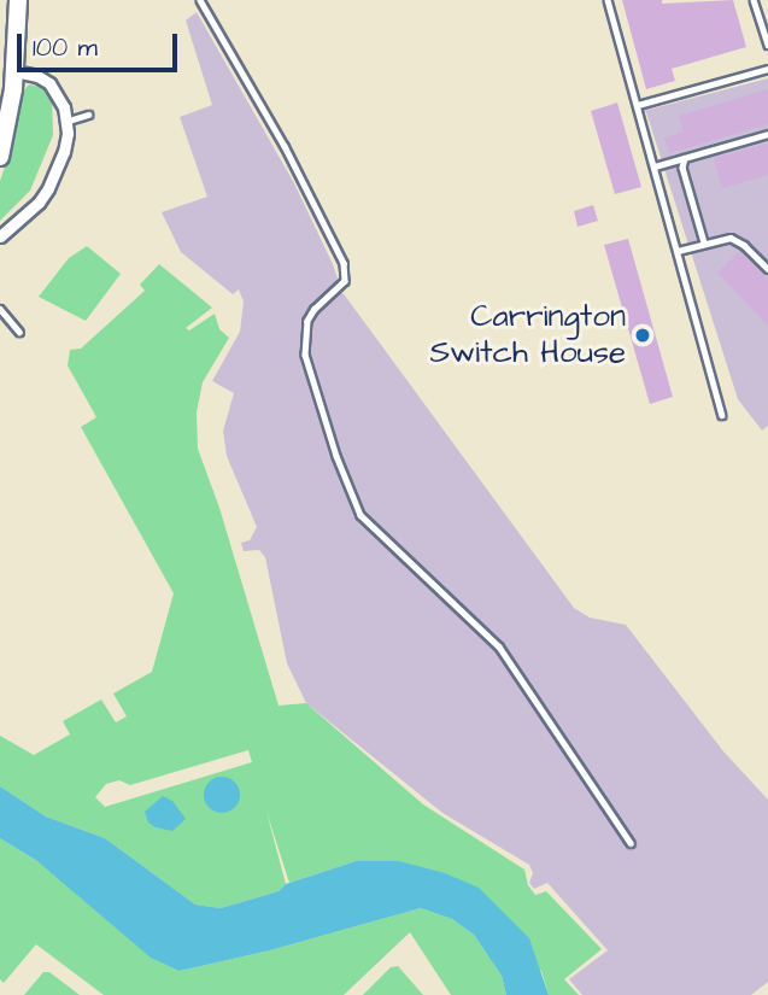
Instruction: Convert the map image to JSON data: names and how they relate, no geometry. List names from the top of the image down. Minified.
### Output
{"places":["Carrington Switch House"],"scale_bar":"100 m"}
